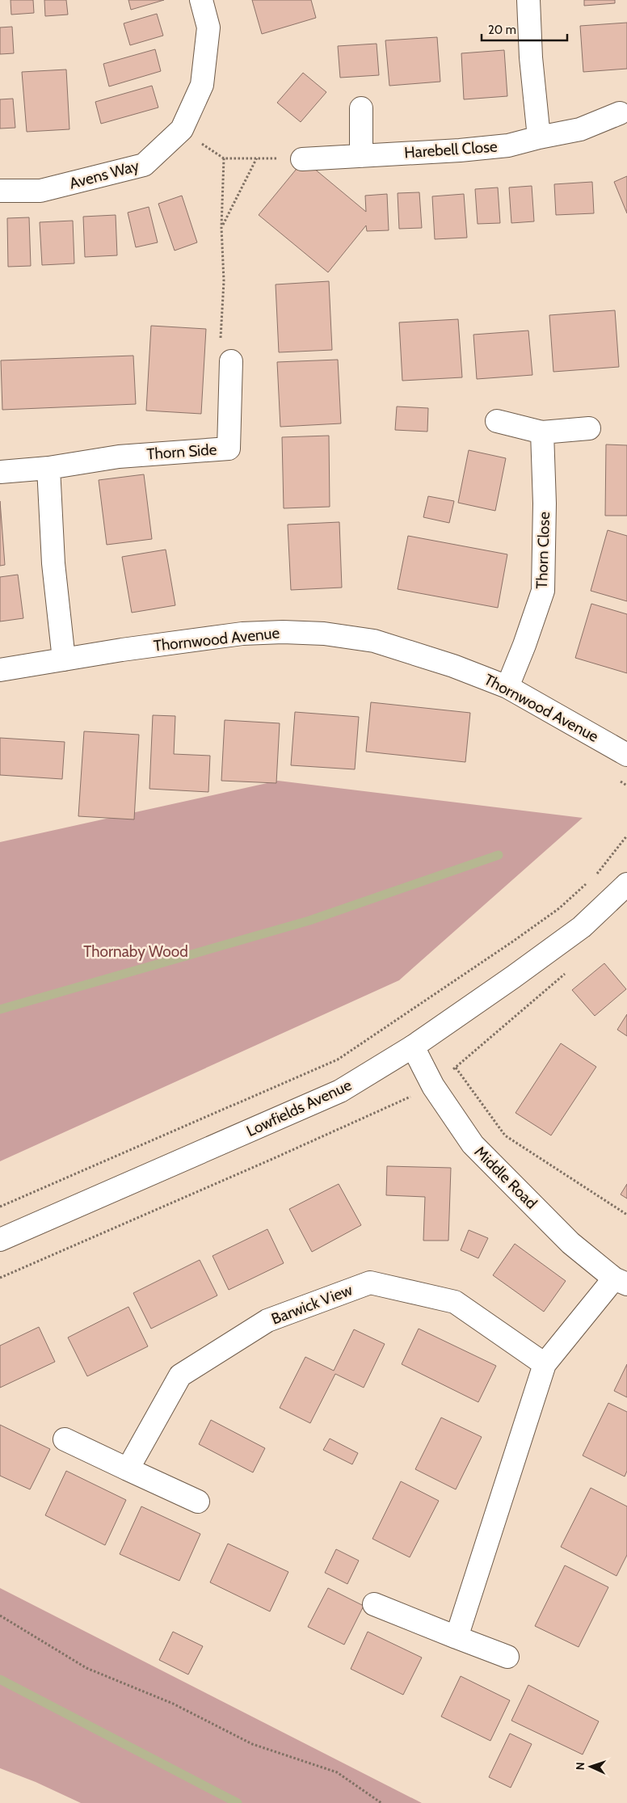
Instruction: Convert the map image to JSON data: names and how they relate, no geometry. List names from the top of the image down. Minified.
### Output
{"streets":{"street":["Harebell Close","Avens Way","Thorn Side","Thorn Close","Thornwood Avenue","Lowfields Avenue","Middle Road","Barwick View"]},"crossings":[["Thorn Close","Thornwood Avenue"],["Lowfields Avenue","Middle Road"]],"parks":["Thornaby Wood"],"scale_bar":"20 m","north":"left"}
